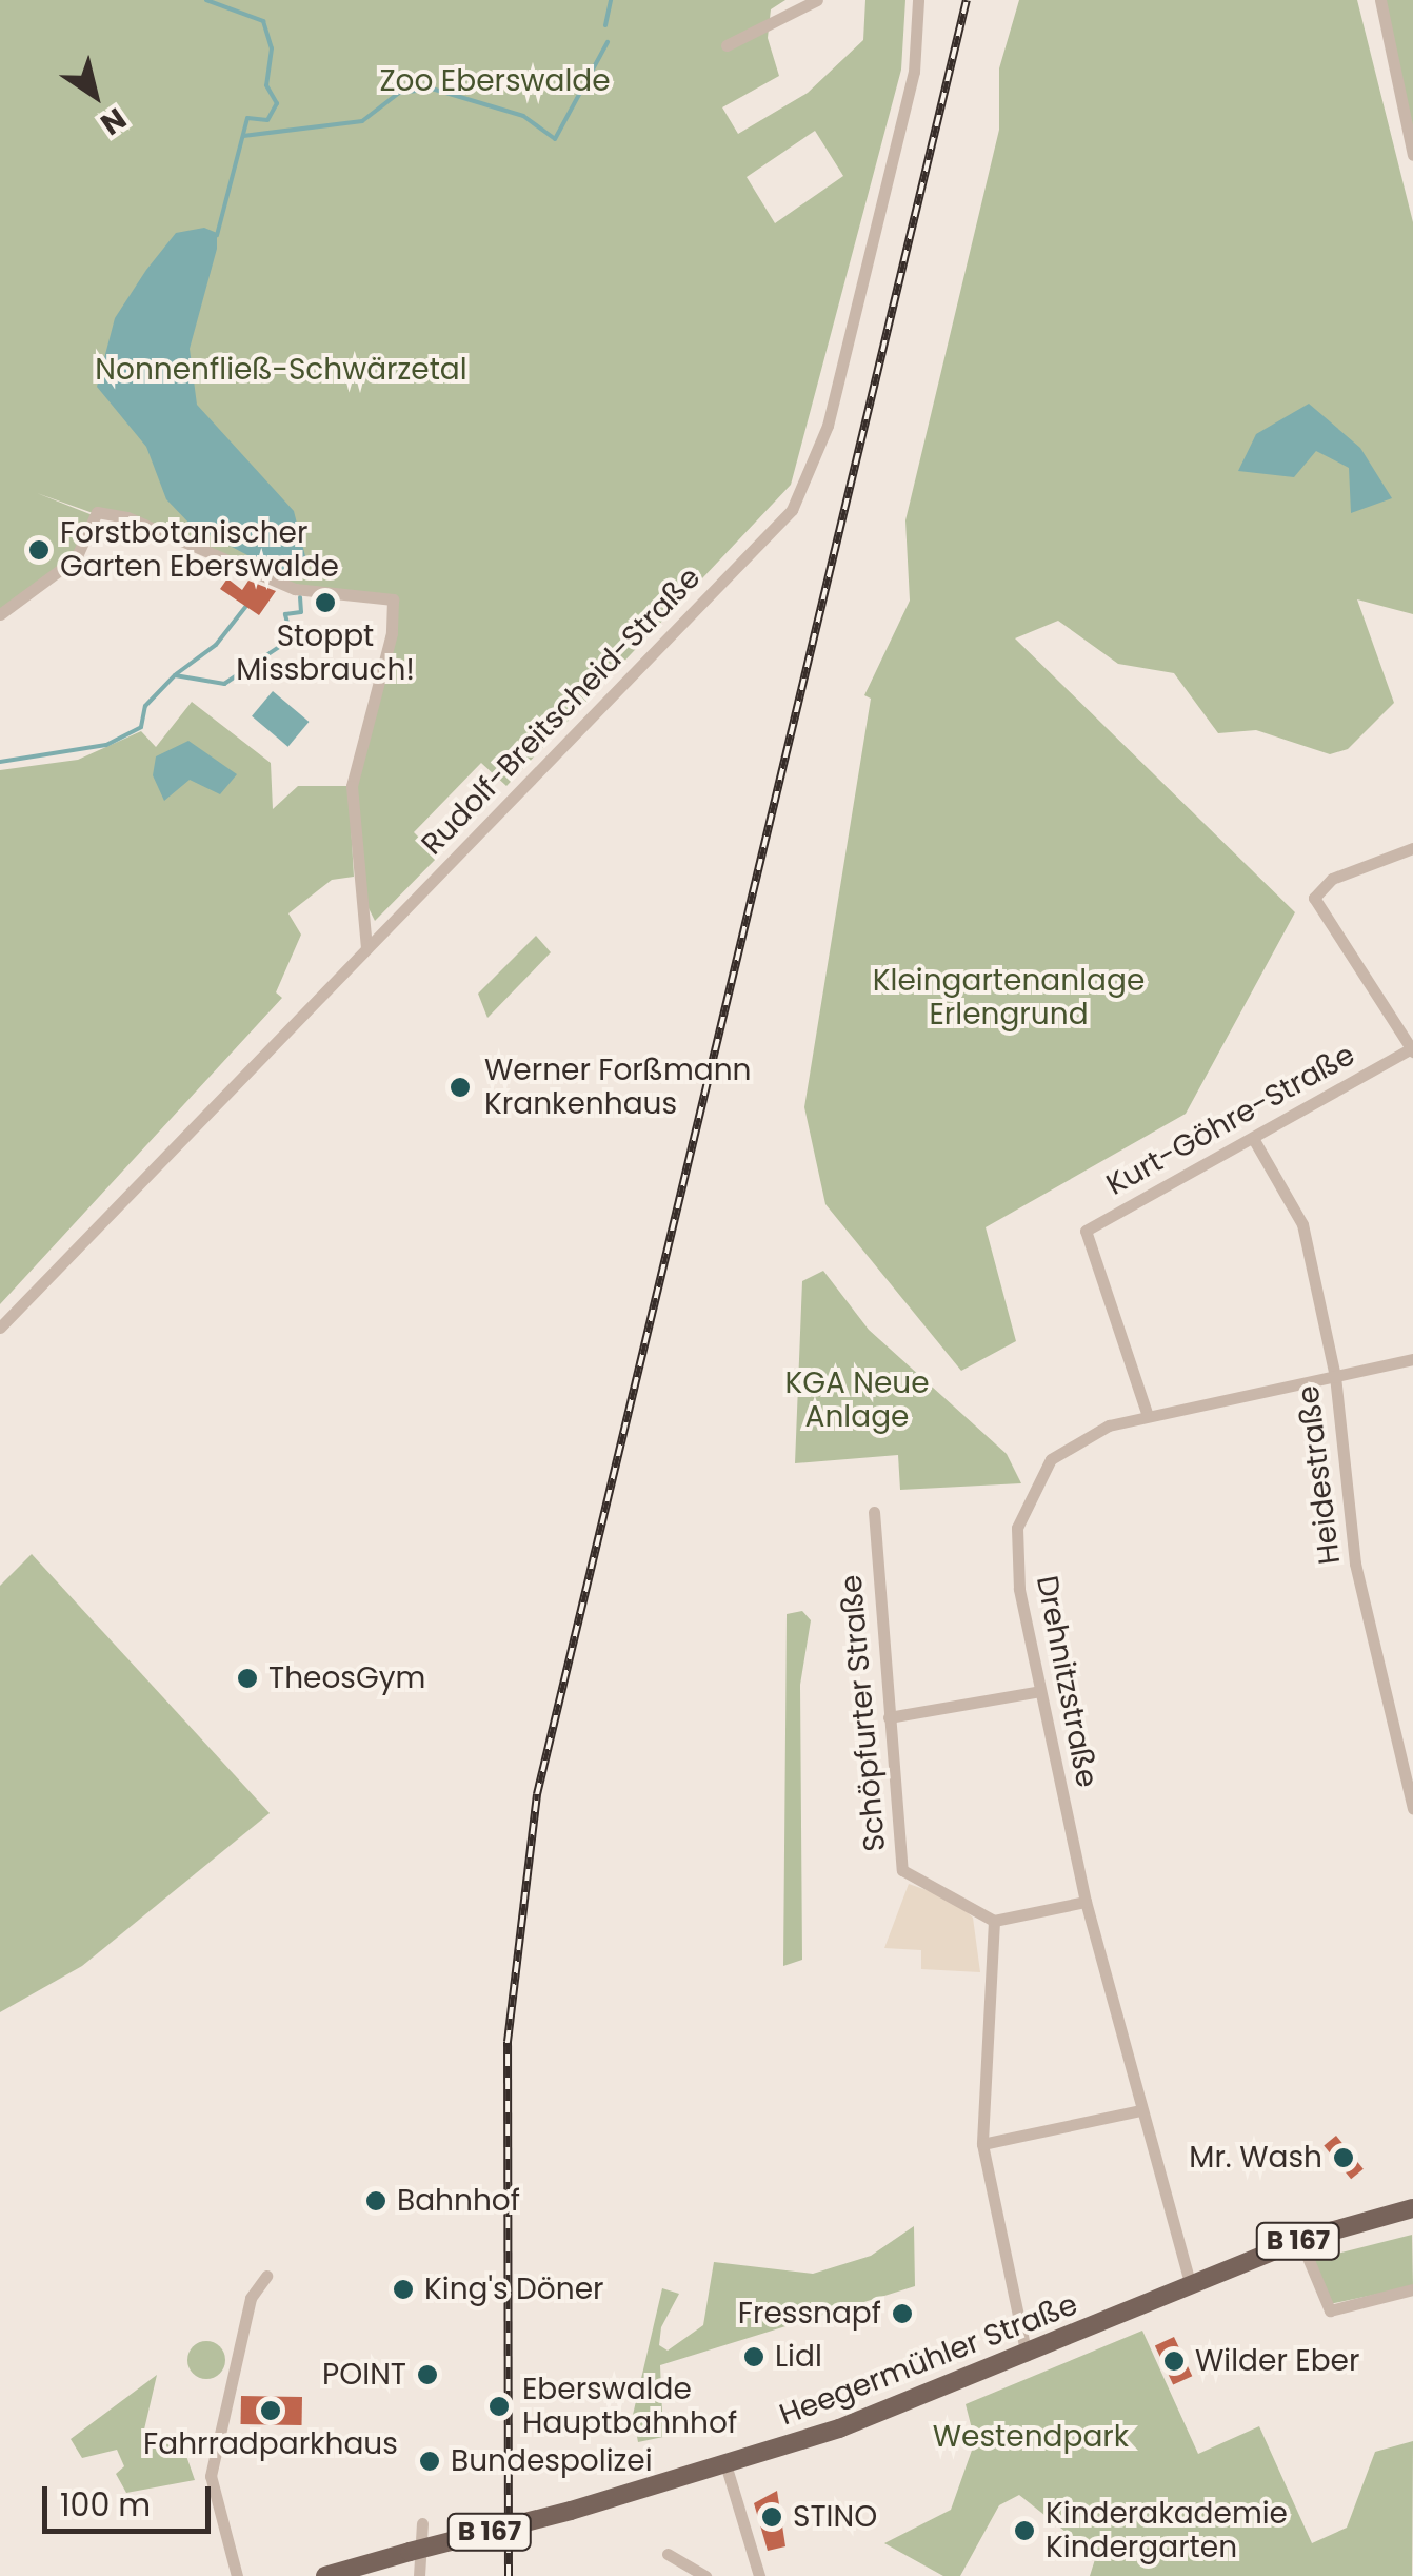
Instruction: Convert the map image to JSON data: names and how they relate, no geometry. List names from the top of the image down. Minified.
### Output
{"streets":{"main road":["B 167","Heegermühler Straße"],"street":["Rudolf-Breitscheid-Straße","Kurt-Göhre-Straße","Heidestraße","Drehnitzstraße","Schöpfurter Straße"]},"crossings":[["Kurt-Göhre-Straße","Heidestraße"],["Kurt-Göhre-Straße","Drehnitzstraße"],["Heidestraße","Drehnitzstraße"],["Drehnitzstraße","Heegermühler Straße"]],"parks":["Zoo Eberswalde","Nonnenfließ-Schwärzetal","Kleingartenanlage Erlengrund","KGA Neue Anlage","Westendpark"],"places":["Forstbotanischer Garten Eberswalde","Stoppt Missbrauch!","Werner Forßmann Krankenhaus","TheosGym","Mr. Wash","Bahnhof","King's Döner","Fressnapf","Lidl","Wilder Eber","POINT","Eberswalde Hauptbahnhof","Fahrradparkhaus","Bundespolizei","STINO","Kinderakademie Kindergarten"],"scale_bar":"100 m","north":"bottom right"}
